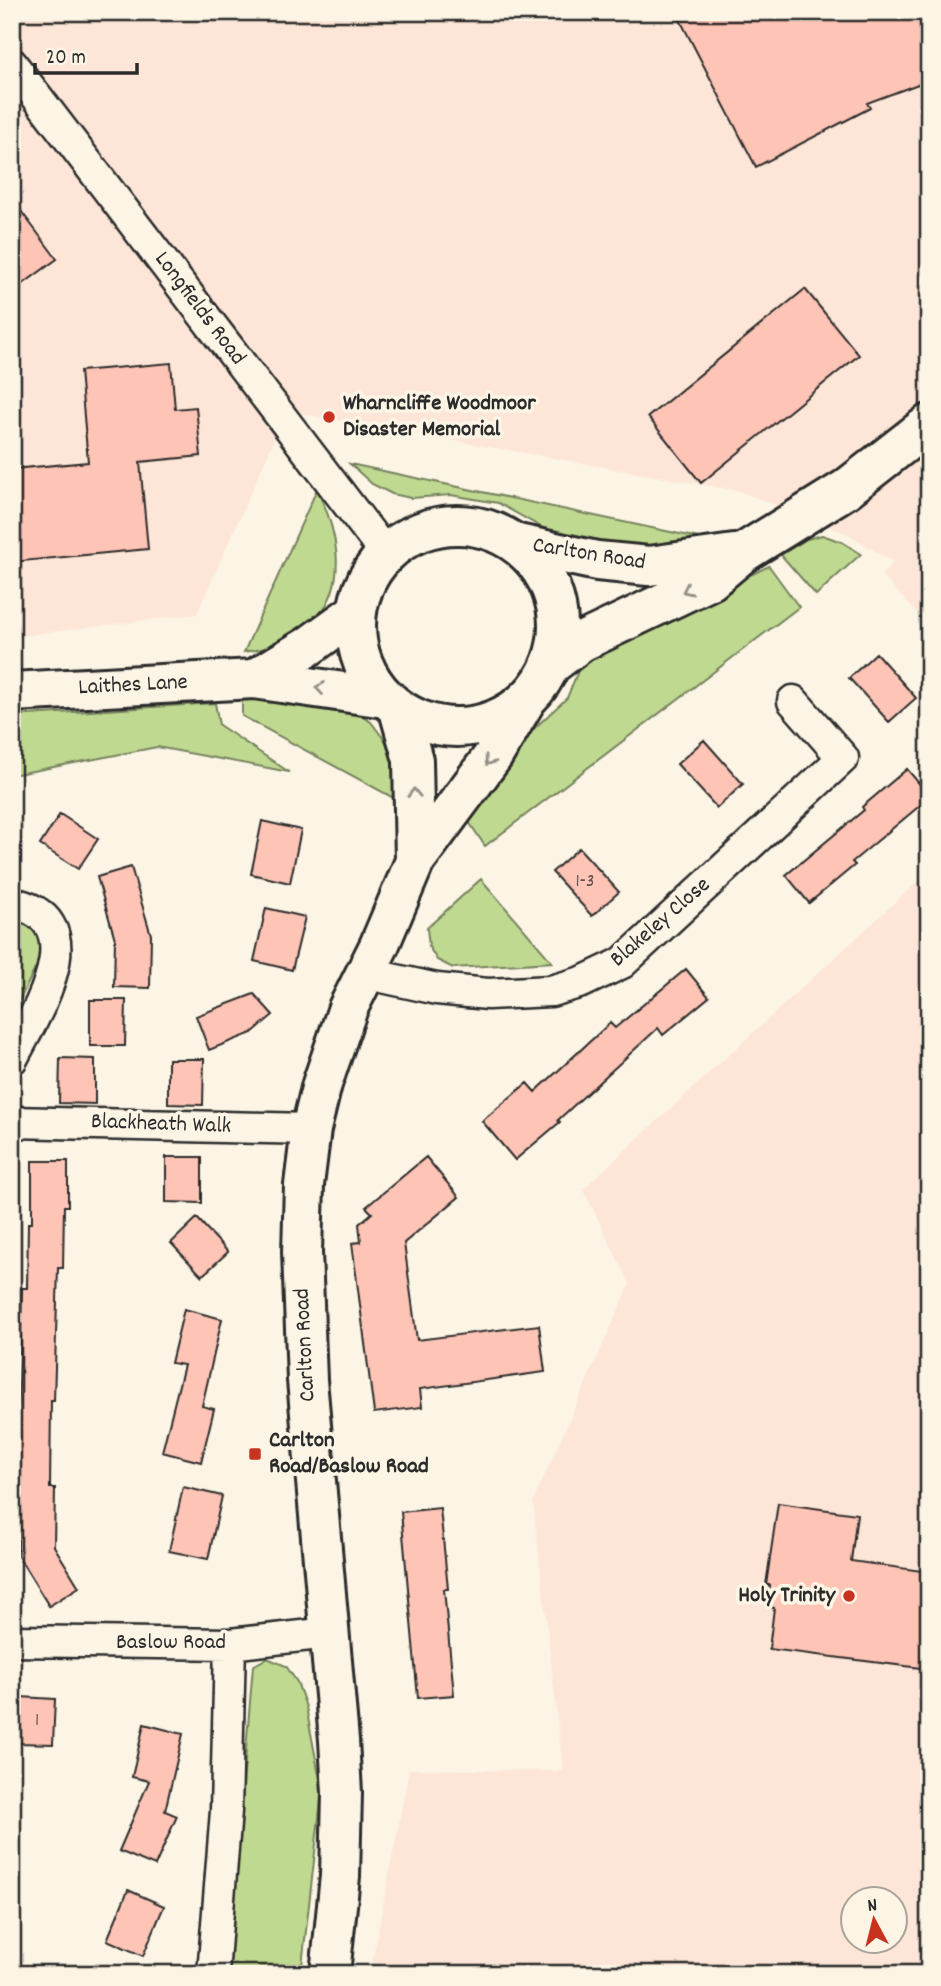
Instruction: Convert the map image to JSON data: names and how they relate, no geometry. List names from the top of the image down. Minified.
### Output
{"streets":{"main road":["Carlton Road","Laithes Lane"],"street":["Longfields Road","Blakeley Close","Blackheath Walk","Baslow Road"]},"crossings":[["Longfields Road","Carlton Road"],["Longfields Road","Laithes Lane"],["Carlton Road","Laithes Lane"],["Carlton Road","Blakeley Close"],["Carlton Road","Blackheath Walk"],["Carlton Road","Baslow Road"]],"places":{"other":["Wharncliffe Woodmoor Disaster Memorial","Holy Trinity"],"transit":["Carlton Road/Baslow Road"]},"house_numbers":["1-3","1"],"scale_bar":"20 m","north":"top"}
